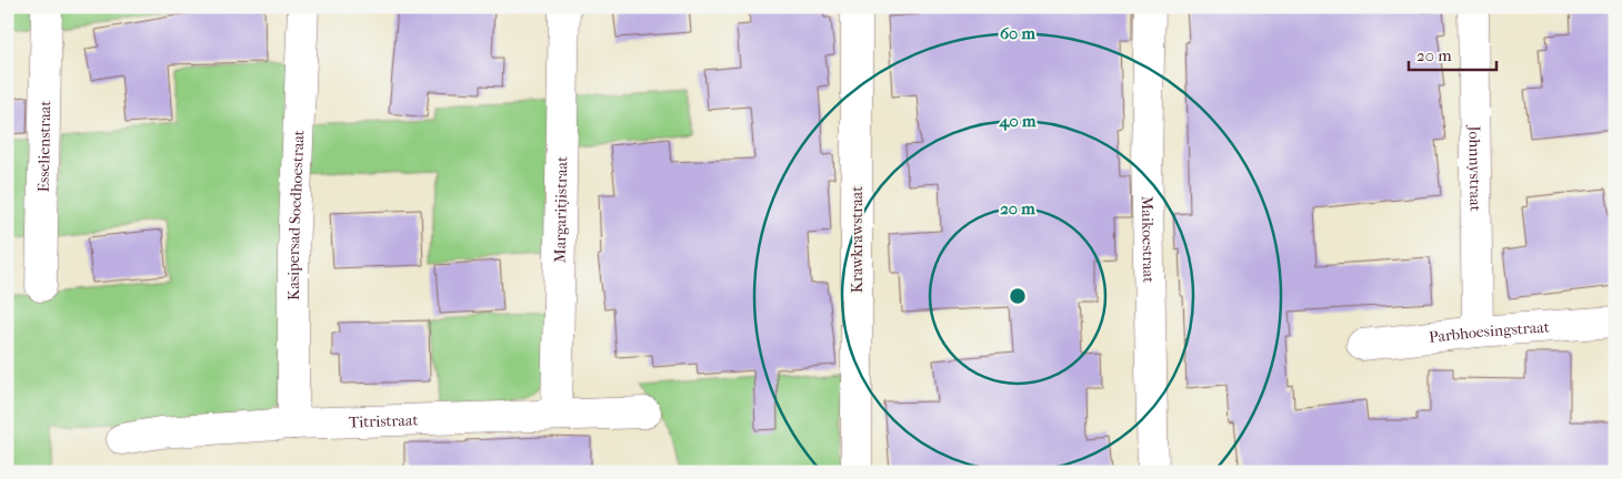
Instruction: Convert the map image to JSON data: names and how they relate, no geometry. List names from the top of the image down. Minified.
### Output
{"streets":{"street":["Esselienstraat","Johnnystraat","Margaritjistraat","Kasipersad Soedhoestraat","Krawkrawstraat","Maikoestraat","Parbhoesingstraat","Titristraat"]},"crossings":[["Johnnystraat","Parbhoesingstraat"],["Margaritjistraat","Titristraat"],["Kasipersad Soedhoestraat","Titristraat"]],"scale_bar":"20 m","rings":["60 m","40 m","20 m"]}
